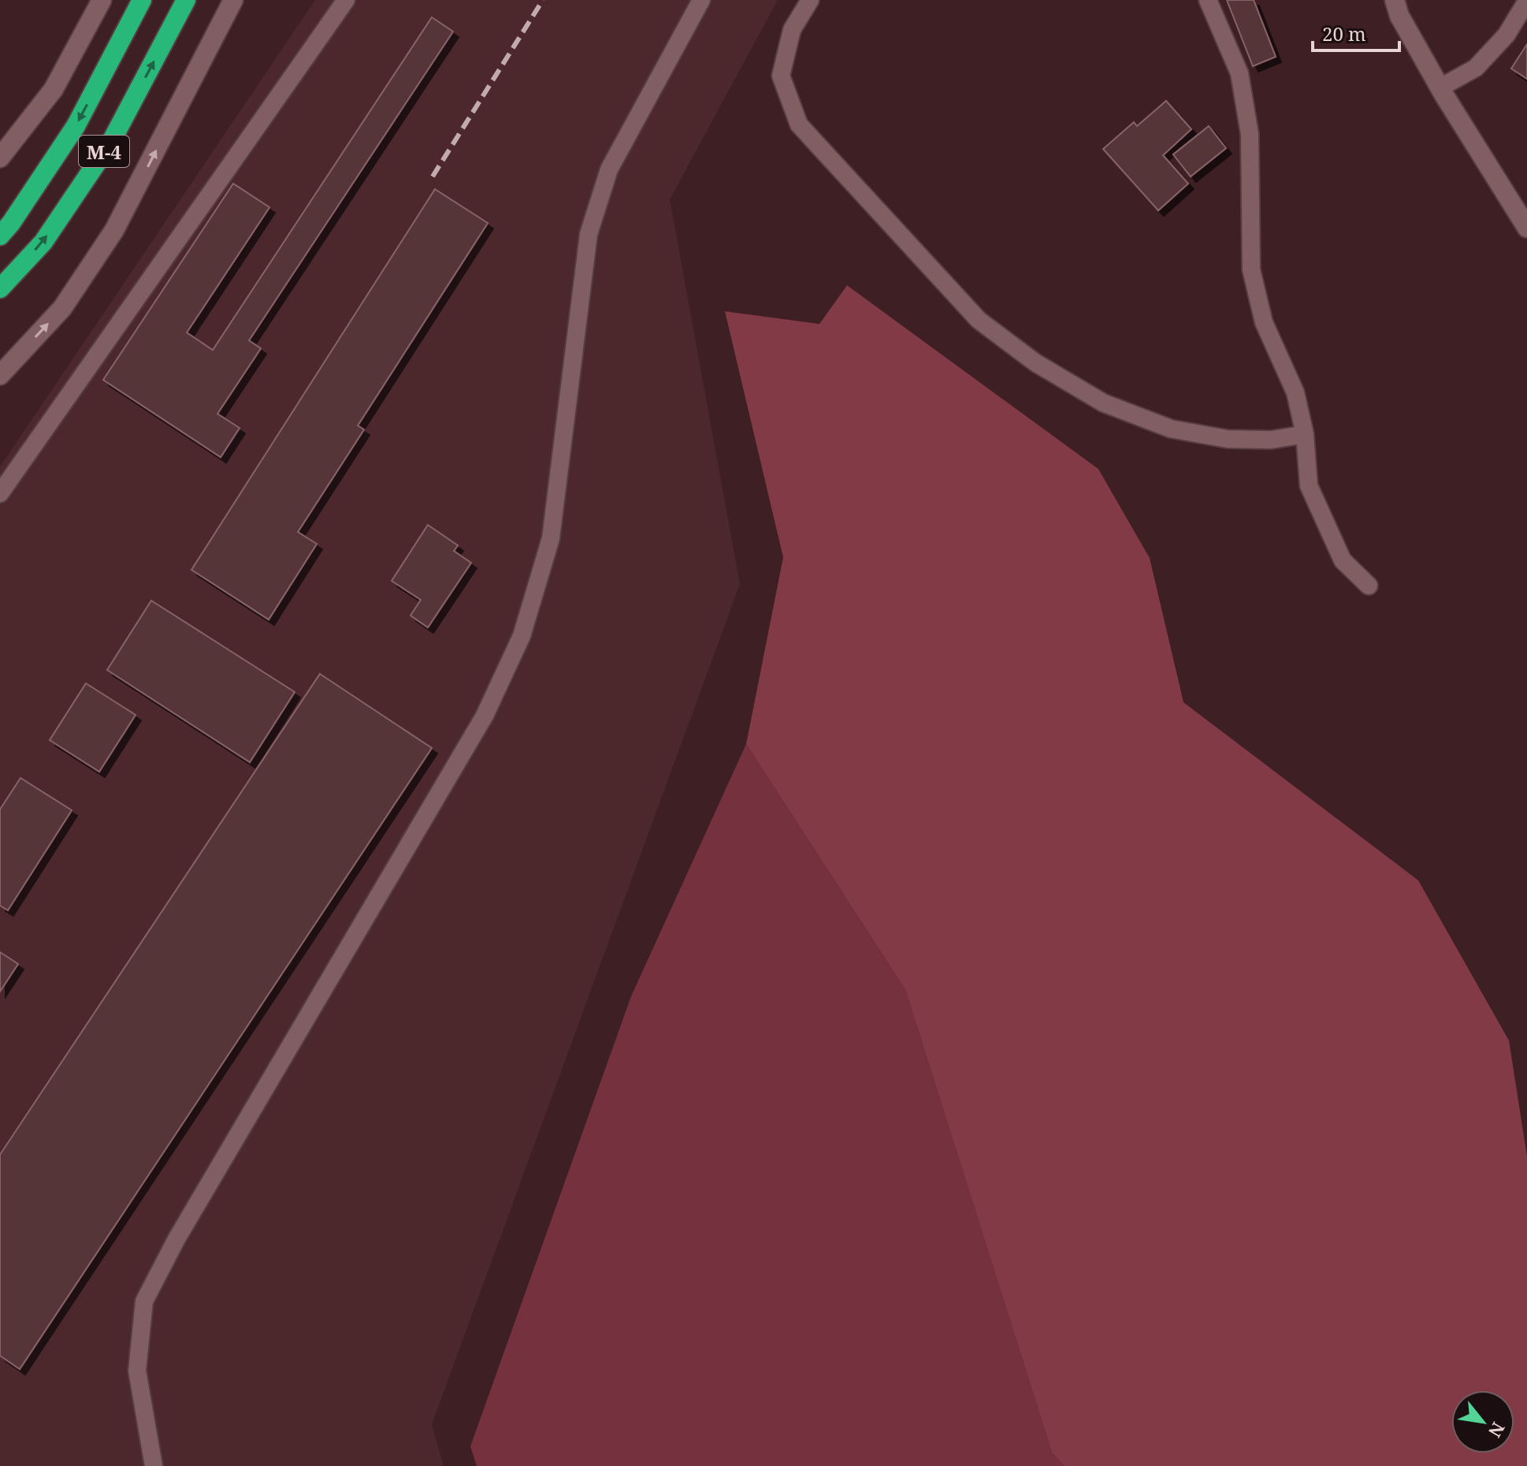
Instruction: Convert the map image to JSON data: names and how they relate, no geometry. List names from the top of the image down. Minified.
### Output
{"streets":{"highway":["М-4"]},"scale_bar":"20 m","north":"bottom right"}
